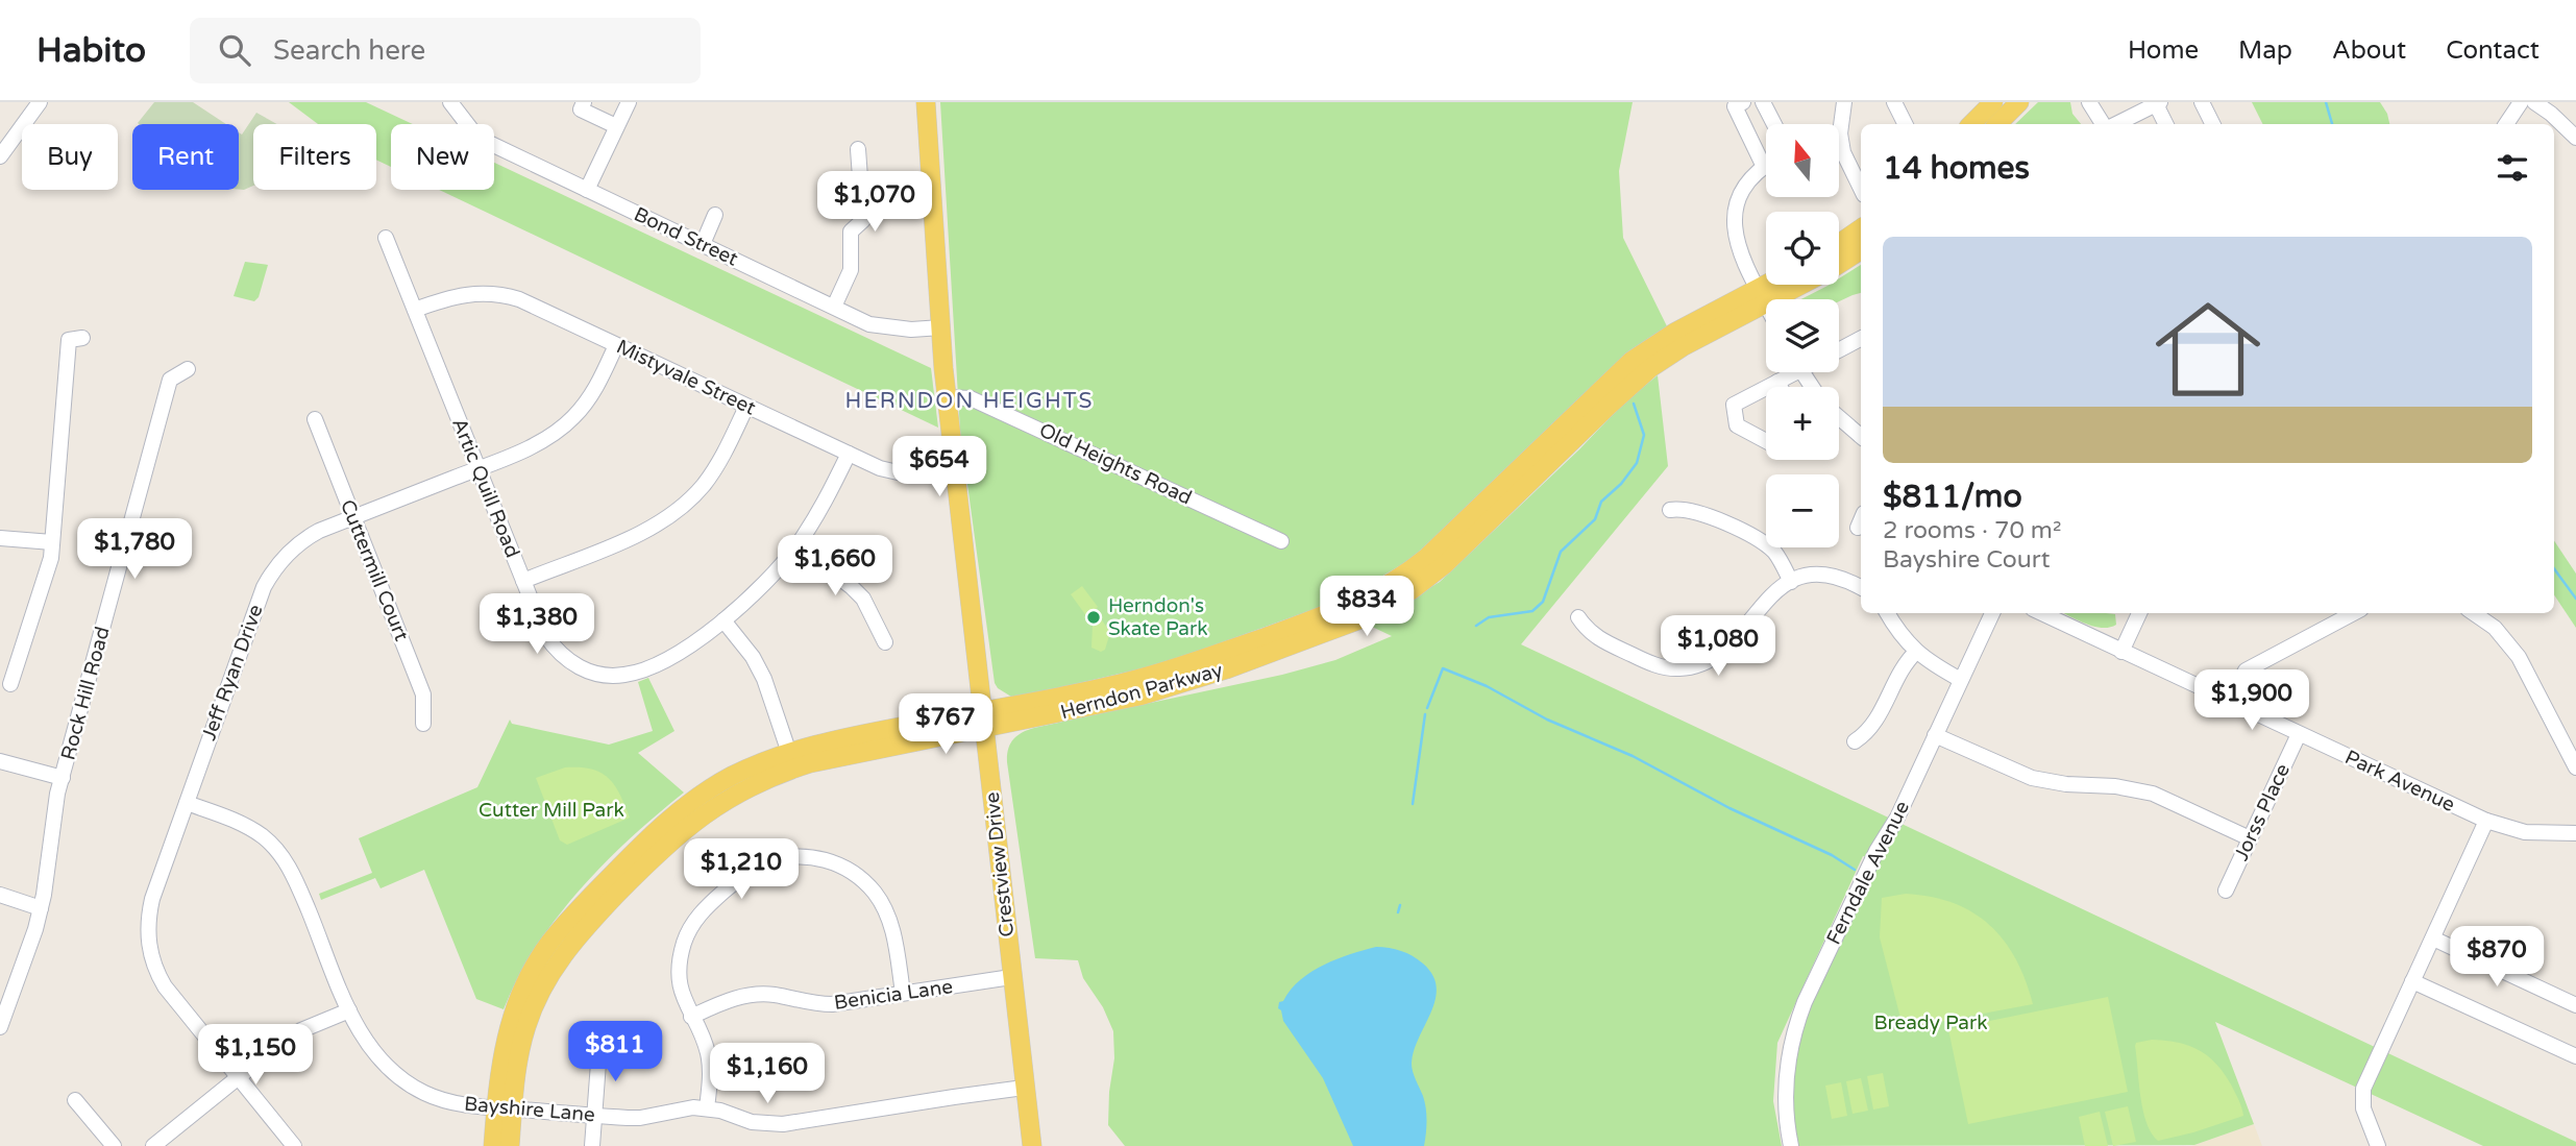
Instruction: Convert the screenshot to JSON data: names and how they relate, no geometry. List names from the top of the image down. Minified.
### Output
{"streets":{"main road":["Herndon Parkway","Crestview Drive"],"street":["Bond Street","Mistyvale Street","Old Heights Road","Artic Quill Road","Cuttermill Court","Jeff Ryan Drive","Rock Hill Road","Park Avenue","Jorss Place","Ferndale Avenue","Benicia Lane","Bayshire Lane"]},"crossings":[["Bond Street","Crestview Drive"],["Mistyvale Street","Artic Quill Road"],["Mistyvale Street","Jeff Ryan Drive"],["Mistyvale Street","Crestview Drive"],["Old Heights Road","Crestview Drive"],["Artic Quill Road","Jeff Ryan Drive"],["Cuttermill Court","Jeff Ryan Drive"],["Jeff Ryan Drive","Bayshire Lane"],["Herndon Parkway","Crestview Drive"],["Herndon Parkway","Bayshire Lane"],["Park Avenue","Jorss Place"],["Crestview Drive","Benicia Lane"],["Crestview Drive","Bayshire Lane"]],"districts":["HERNDON HEIGHTS"],"parks":["Cutter Mill Park","Bready Park"],"places":["Herndon's Skate Park"],"north":"top","page":{"header":"Habito","search":"Search here","nav":["Home","Map","About","Contact"],"map_buttons":["+","−"],"chip":["Buy","Rent","Filters","New"],"heading":"14 homes","price":["$1,070","$654","$1,780","$1,660","$834","$1,380","$1,080","$1,900","$767","$1,210","$870","$811","$1,150","$1,160"],"list":[{"name":"$811/mo","note":"2 rooms · 70 m² · Bayshire Court"}]}}
